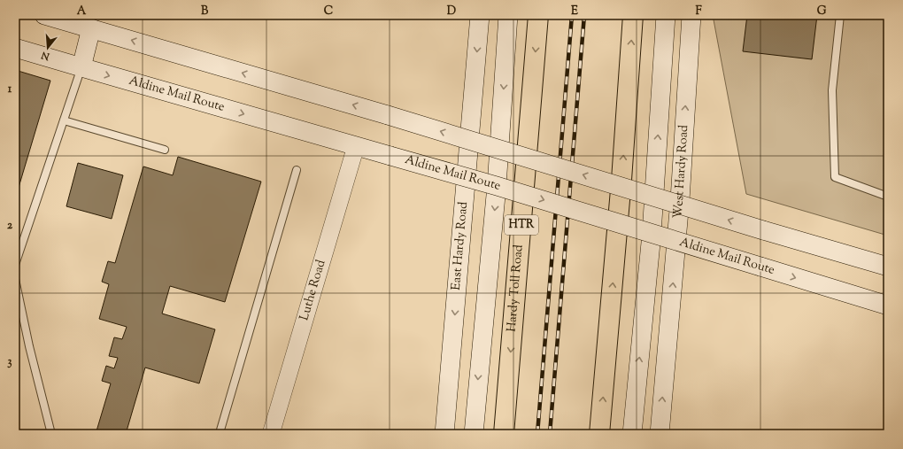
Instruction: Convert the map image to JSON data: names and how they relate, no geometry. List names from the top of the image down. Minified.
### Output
{"streets":{"highway":["HTR","Hardy Toll Road"],"main road":["Aldine Mail Route","West Hardy Road","East Hardy Road"],"street":["Luthe Road"]},"crossings":[["Aldine Mail Route","Luthe Road"]],"north":"bottom","grid":{"columns":["A","B","C","D","E","F","G"],"rows":["1","2","3"]}}
